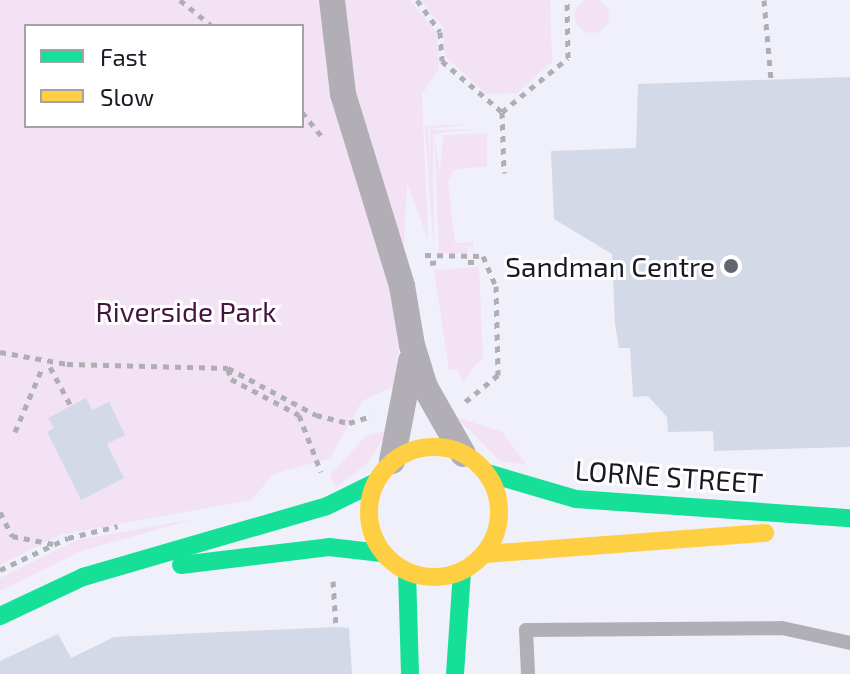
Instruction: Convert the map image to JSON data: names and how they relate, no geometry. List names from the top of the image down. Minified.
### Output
{"streets":{"street":["LORNE STREET"]},"parks":["Riverside Park"],"places":["Sandman Centre"],"legend":["Fast","Slow"]}
